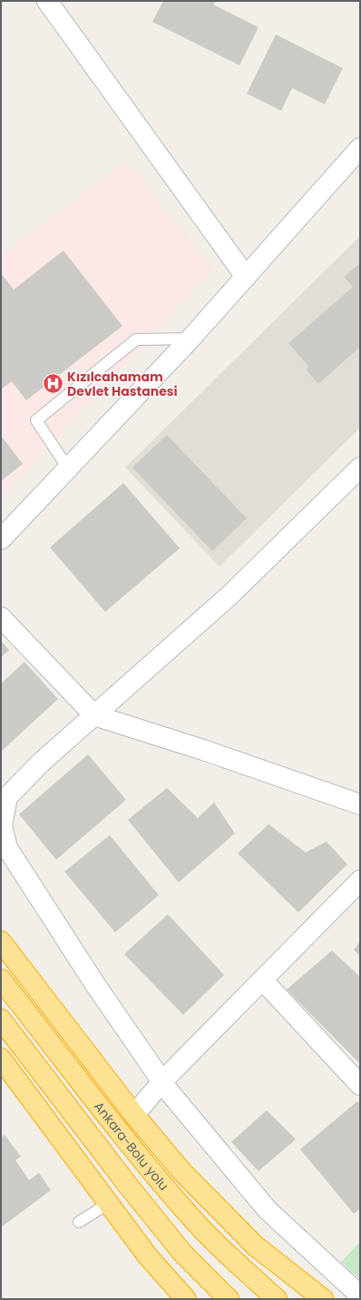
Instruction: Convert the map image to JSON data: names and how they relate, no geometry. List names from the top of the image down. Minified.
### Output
{"streets":{"highway":["Ankara-Bolu yolu"]},"places":{"hospital":["Kızılcahamam Devlet Hastanesi"]}}
